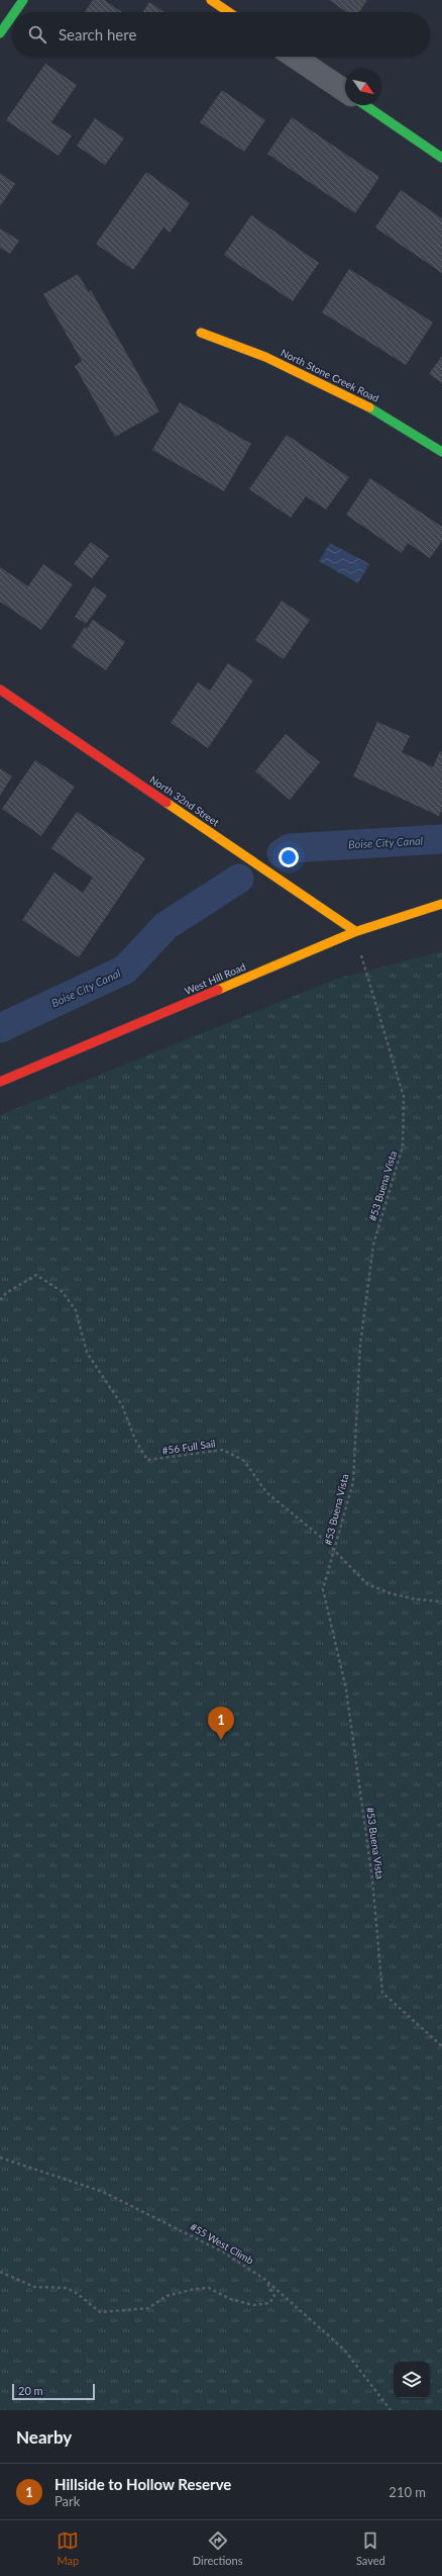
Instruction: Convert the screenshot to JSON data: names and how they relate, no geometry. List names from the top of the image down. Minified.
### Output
{"streets":{"street":["North Stone Creek Road","North 32nd Street","West Hill Road"],"path":["#53 Buena Vista","#56 Full Sail","#55 West Climb"]},"crossings":[["North 32nd Street","West Hill Road"],["North 32nd Street","#53 Buena Vista"],["West Hill Road","#53 Buena Vista"],["#53 Buena Vista","#56 Full Sail"]],"water":["Boise City Canal"],"scale_bar":"20 m","north":"bottom right","page":{"search":"Search here","pins":"1","scale":"20 m","heading":"Nearby","list":[{"mark":"1","name":"Hillside to Hollow Reserve","note":"Park","value":"210 m"}],"nav":["Map","Directions","Saved"]}}
